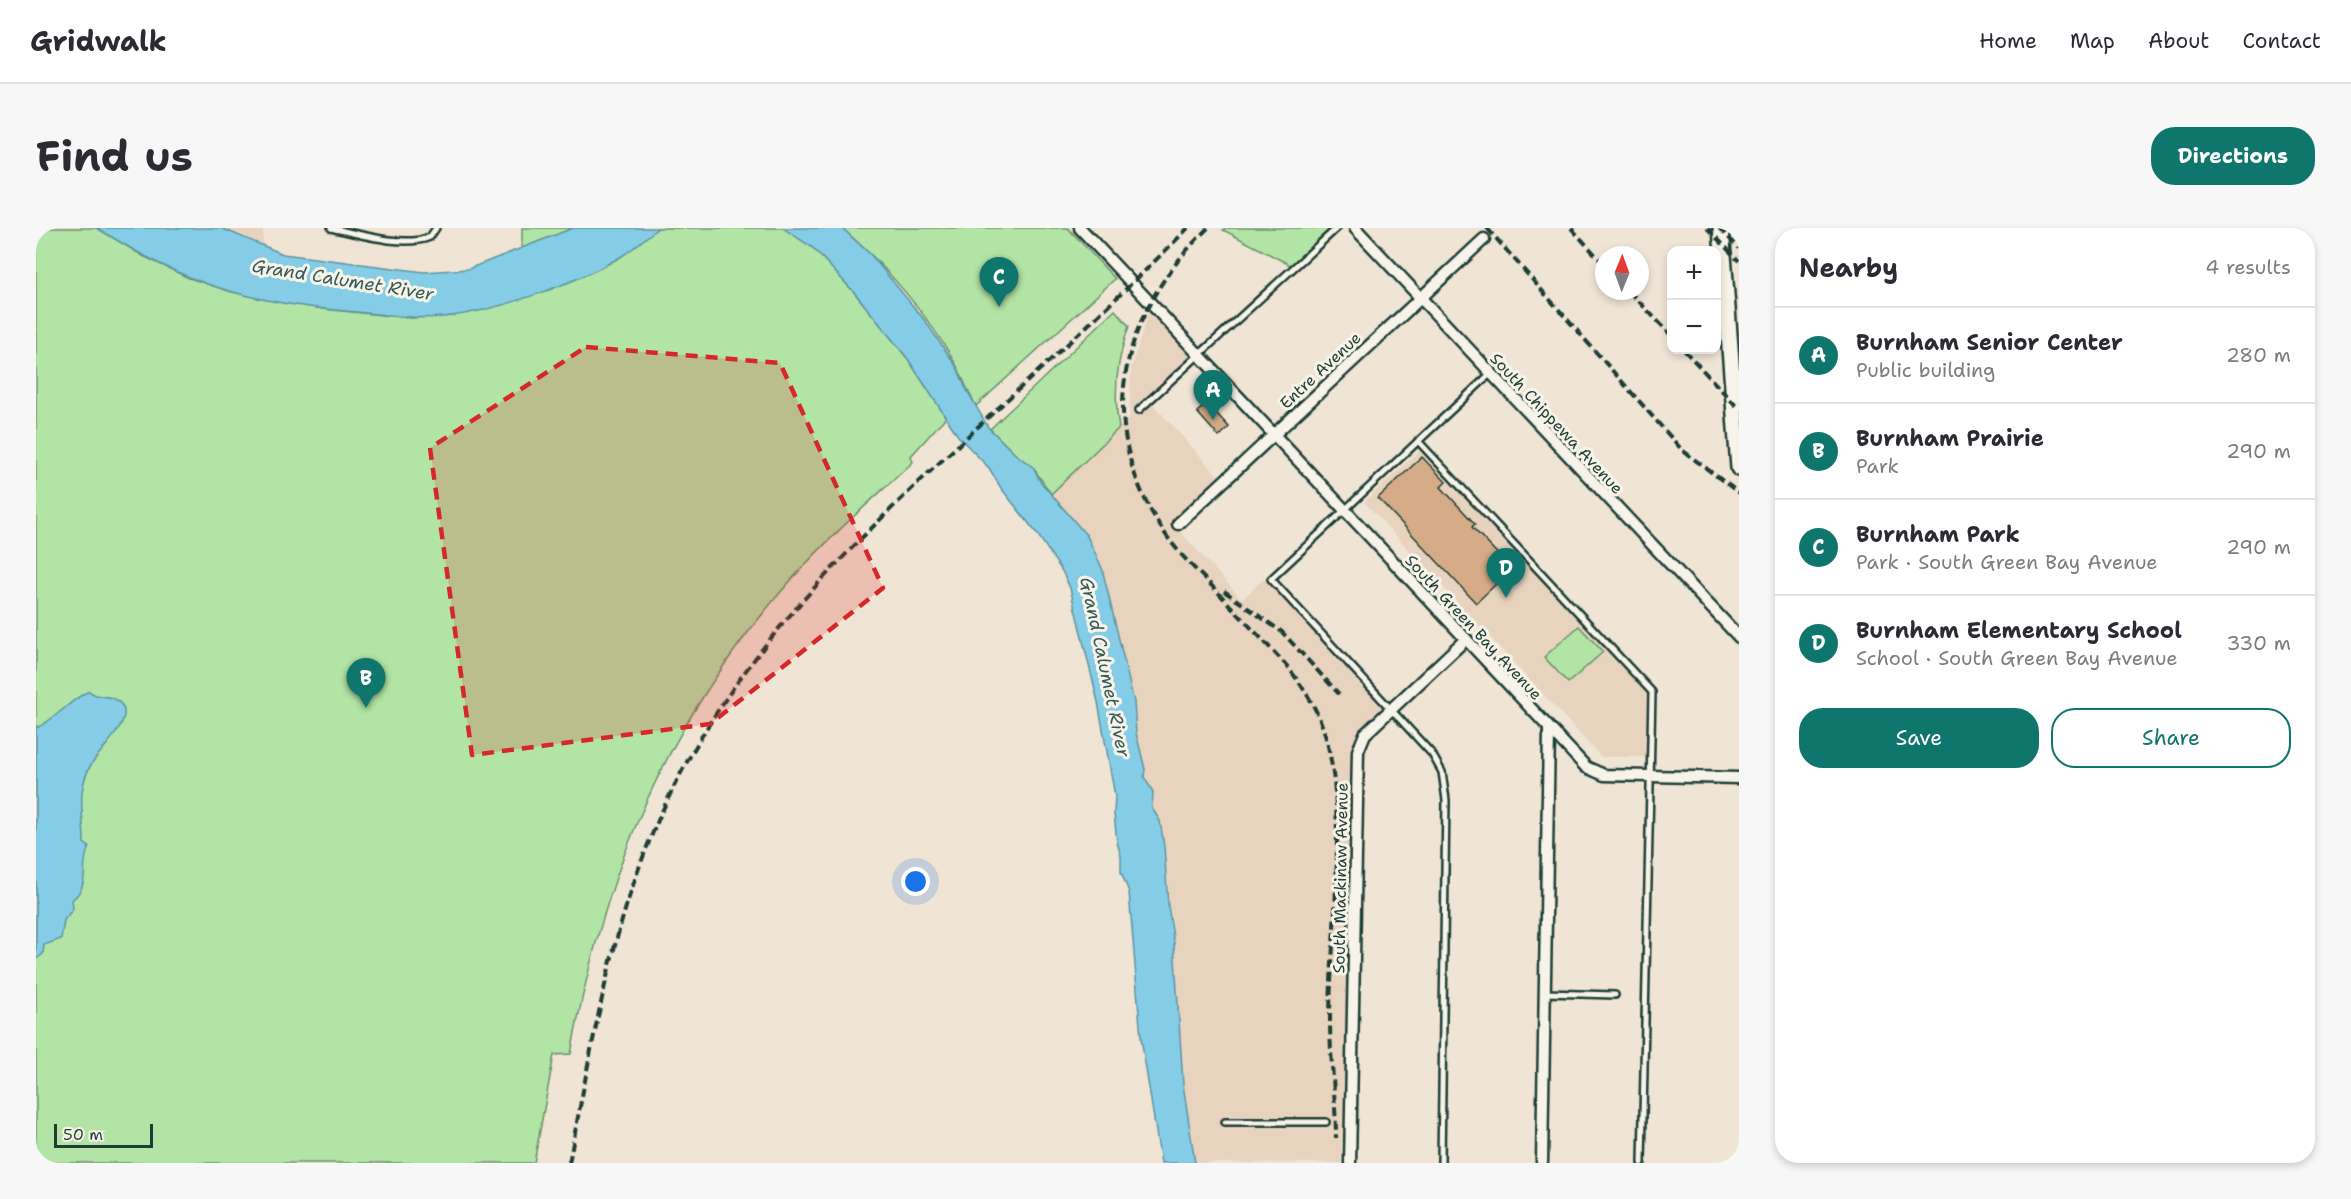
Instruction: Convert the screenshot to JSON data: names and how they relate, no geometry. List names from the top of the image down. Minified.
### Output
{"streets":{"street":["Entre Avenue","South Chippewa Avenue","South Green Bay Avenue","South Mackinaw Avenue"]},"crossings":[["Entre Avenue","South Chippewa Avenue"],["Entre Avenue","South Green Bay Avenue"],["South Green Bay Avenue","South Mackinaw Avenue"]],"water":["Grand Calumet River"],"scale_bar":"50 m","north":"top","page":{"header":"Gridwalk","nav":["Home","Map","About","Contact"],"buttons":["Directions",["Save","Share"]],"title":"Find us","heading":["Nearby","4 results"],"map_buttons":["+","−"],"pins":["C","A","D","B"],"list":[{"mark":"A","name":"Burnham Senior Center","note":"Public building","value":"280 m"},{"mark":"B","name":"Burnham Prairie","note":"Park","value":"290 m"},{"mark":"C","name":"Burnham Park","note":"Park · South Green Bay Avenue","value":"290 m"},{"mark":"D","name":"Burnham Elementary School","note":"School · South Green Bay Avenue","value":"330 m"}],"scale":"50 m"}}
